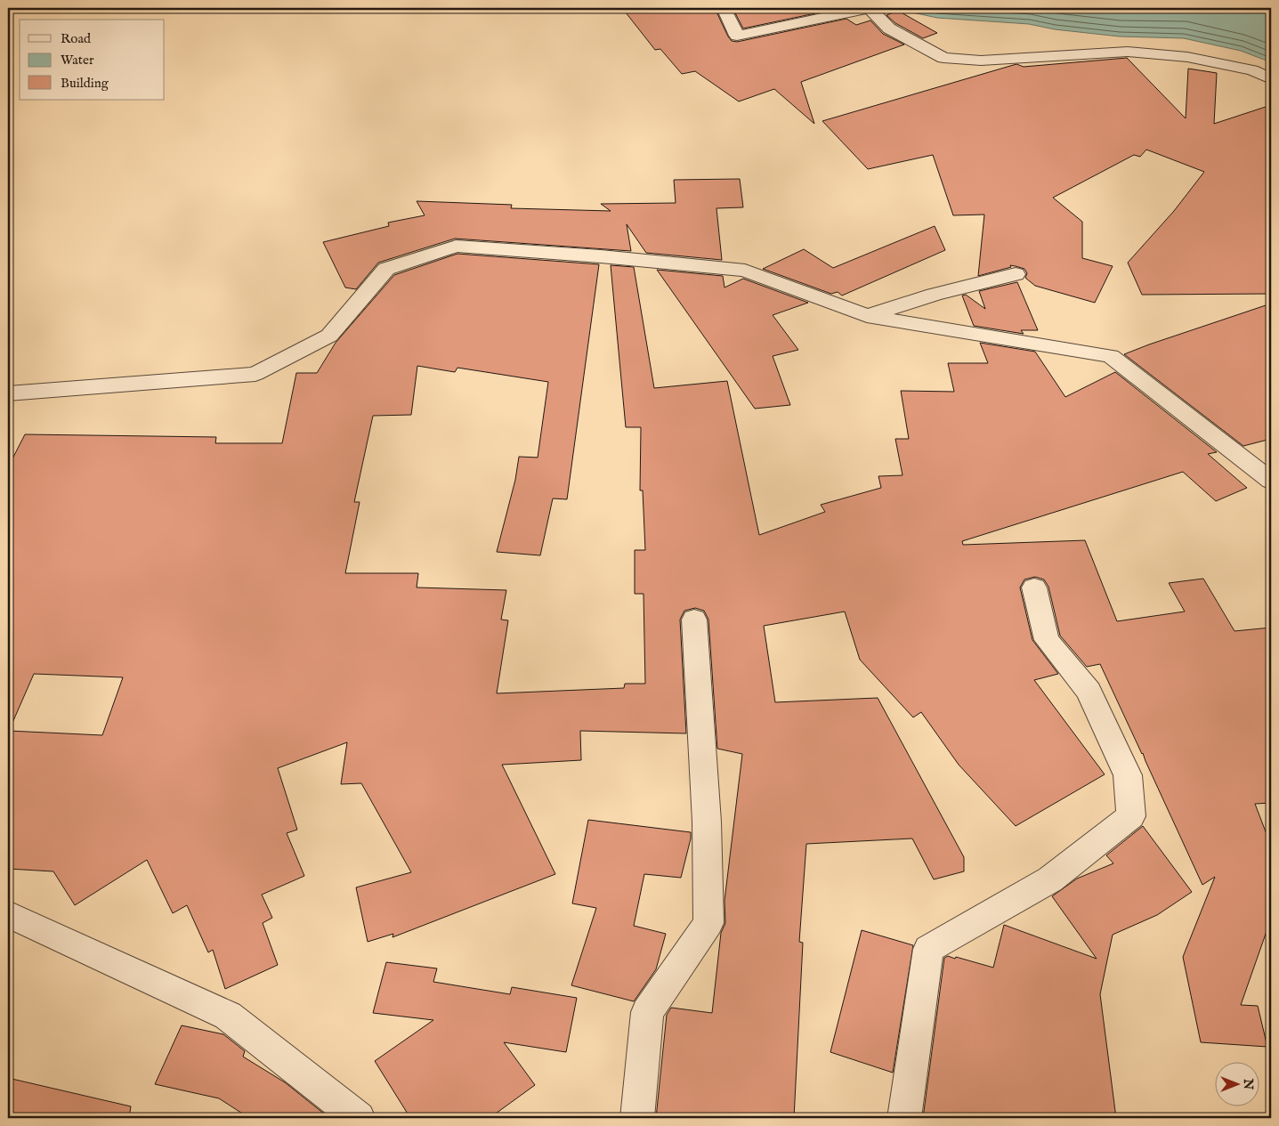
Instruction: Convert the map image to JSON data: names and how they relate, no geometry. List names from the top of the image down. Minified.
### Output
{"legend":["Road","Water","Building"],"north":"right"}
